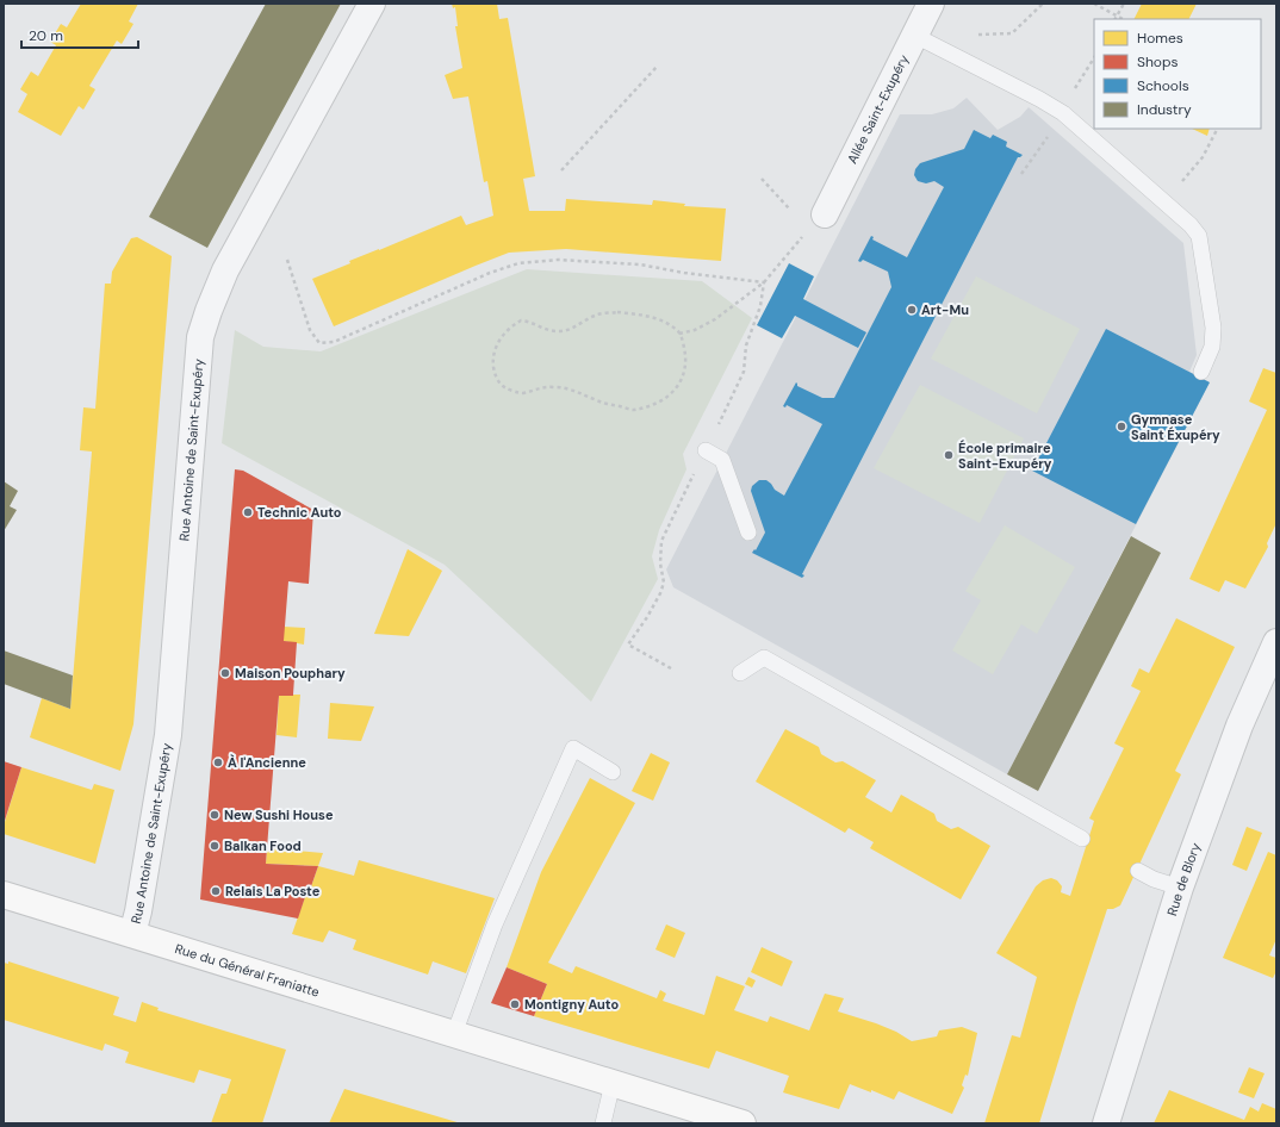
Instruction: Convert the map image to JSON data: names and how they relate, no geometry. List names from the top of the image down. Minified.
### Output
{"streets":{"main road":["Rue du Général Franiatte"],"street":["Allée Saint-Exupéry","Rue Antoine de Saint-Exupéry","Rue de Blory"]},"crossings":[["Rue Antoine de Saint-Exupéry","Rue du Général Franiatte"]],"places":["Art-Mu","Gymnase Saint Éxupéry","École primaire Saint-Exupéry","Technic Auto","Maison Pouphary","À l'Ancienne","New Sushi House","Balkan Food","Relais La Poste","Montigny Auto"],"legend":["Homes","Shops","Schools","Industry"],"scale_bar":"20 m"}
